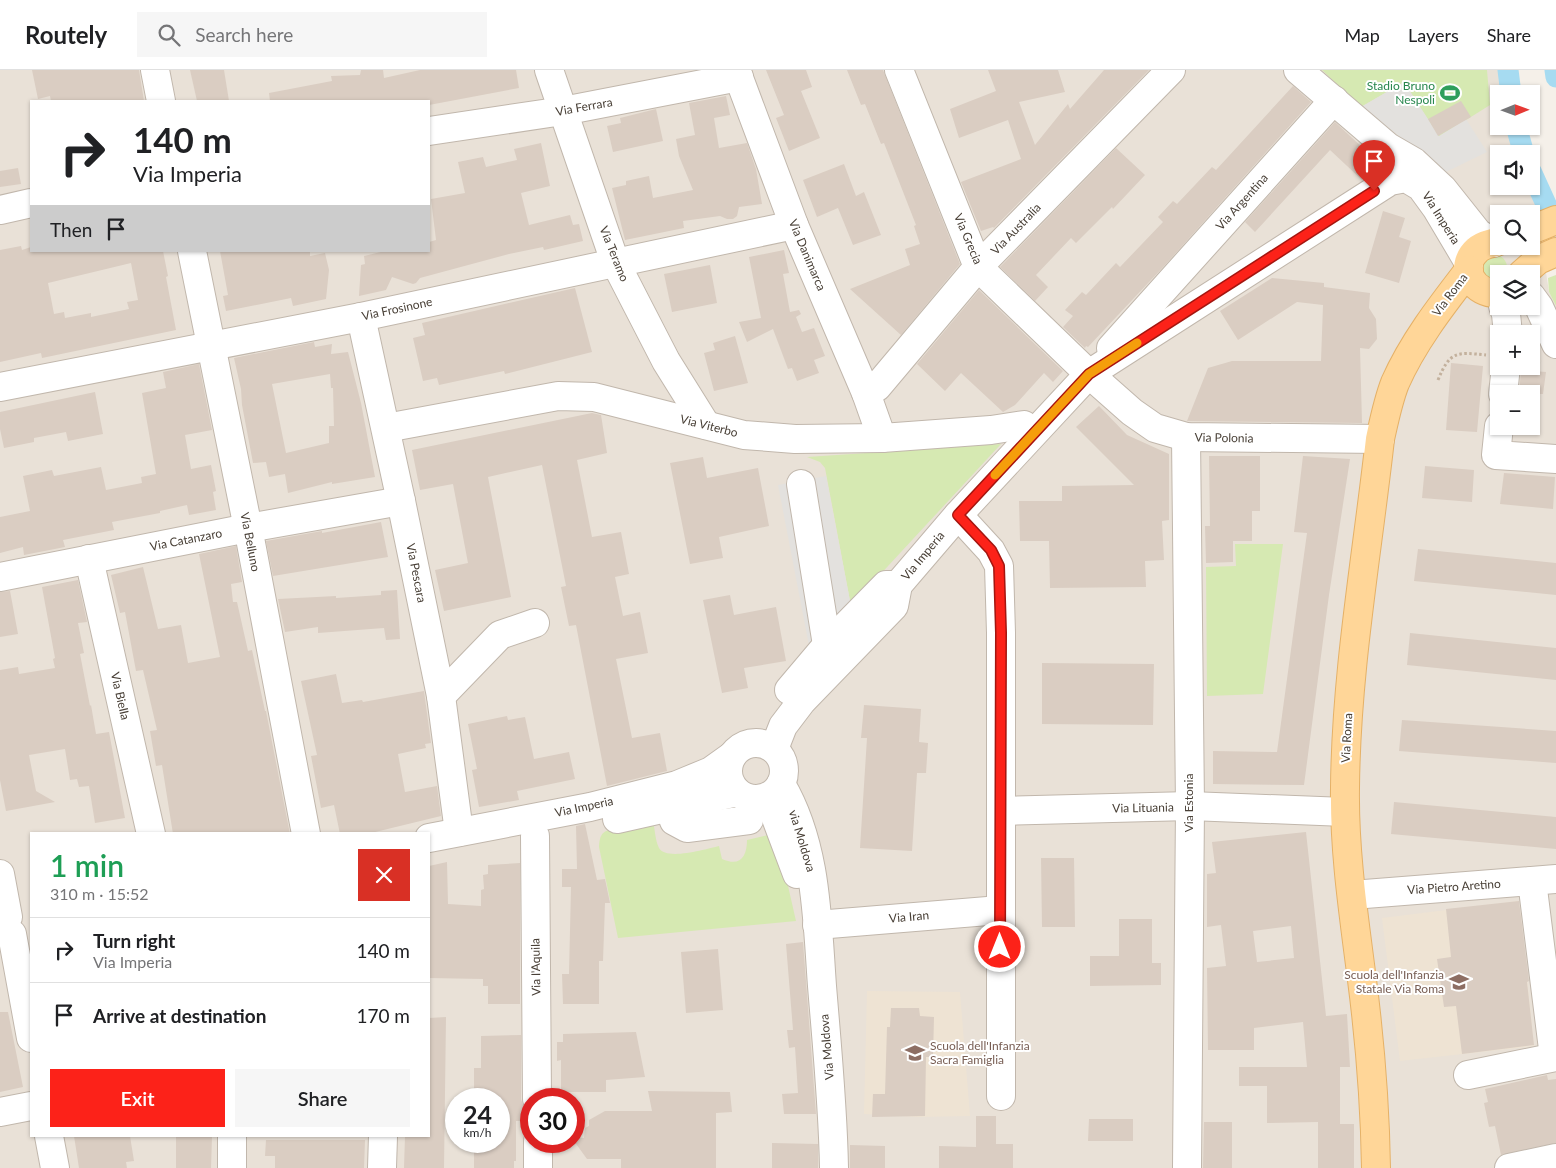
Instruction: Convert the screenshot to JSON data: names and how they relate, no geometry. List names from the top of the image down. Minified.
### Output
{"streets":{"main road":["Via Roma"],"street":["Via Ferrara","Via Argentina","Via Imperia","Via Australia","Via Grecia","Via Teramo","Via Danimarca","Via Frosinone","Via Viterbo","Via Polonia","Via Catanzaro","Via Belluno","Via Pescara","Via Biella","Via Estonia","Via Lituania","via Moldova","Via Pietro Aretino","Via Iran","Via l'Aquila","Via Moldova"]},"crossings":[["Via Ferrara","Via Teramo"],["Via Ferrara","Via Danimarca"],["Via Argentina","Via Imperia"],["Via Argentina","Via Grecia"],["Via Argentina","Via Polonia"],["Via Imperia","Via Grecia"],["Via Imperia","Via Roma"],["Via Imperia","Via Viterbo"],["Via Imperia","Via Polonia"],["Via Imperia","Via Pescara"],["Via Imperia","via Moldova"],["Via Imperia","Via l'Aquila"],["Via Australia","Via Grecia"],["Via Australia","Via Danimarca"],["Via Grecia","Via Polonia"],["Via Teramo","Via Frosinone"],["Via Teramo","Via Viterbo"],["Via Danimarca","Via Frosinone"],["Via Danimarca","Via Viterbo"],["Via Roma","Via Polonia"],["Via Roma","Via Lituania"],["Via Roma","Via Pietro Aretino"],["Via Frosinone","Via Belluno"],["Via Frosinone","Via Pescara"],["Via Viterbo","Via Pescara"],["Via Polonia","Via Estonia"],["Via Catanzaro","Via Belluno"],["Via Catanzaro","Via Pescara"],["Via Catanzaro","Via Biella"],["Via Estonia","Via Lituania"],["via Moldova","Via Iran"],["via Moldova","Via Moldova"],["Via Iran","Via Moldova"]],"places":{"sports":["Stadio Bruno Nespoli"],"school or university":["Scuola dell'Infanzia Statale Via Roma","Scuola dell'Infanzia Sacra Famiglia"]},"north":"right","page":{"header":"Routely","search":"Search here","nav":["Map","Layers","Share"],"map_buttons":["+","−"],"turn":["140 m","Via Imperia"],"then":"Then","heading":["1 min","310 m · 15:52"],"list":[{"name":"Turn right","note":"Via Imperia","value":"140 m"},{"name":"Arrive at destination","value":"170 m"}],"buttons":["Exit","Share"],"speed":"24 km/h","limit":"30"}}
